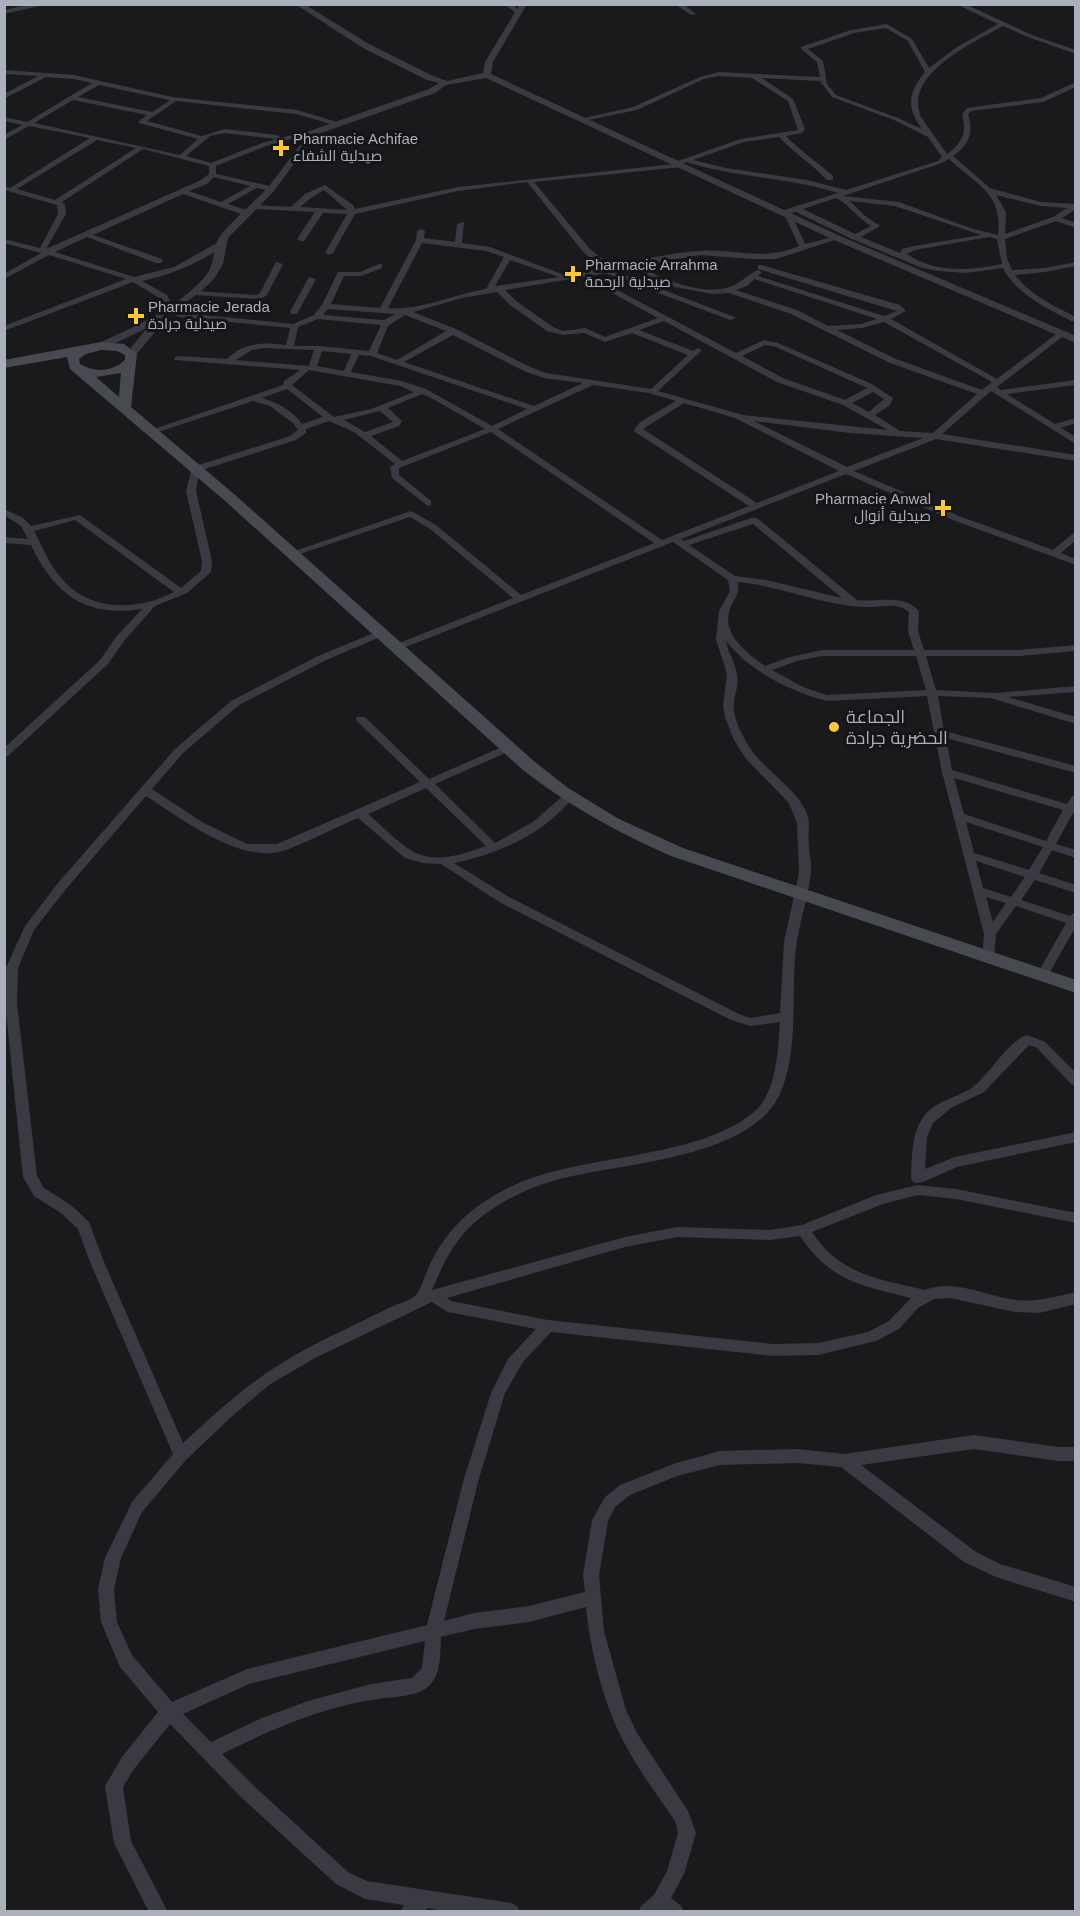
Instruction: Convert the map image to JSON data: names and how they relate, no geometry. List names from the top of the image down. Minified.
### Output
{"places":{"health":["Pharmacie Achifae صيدلية الشفاء","Pharmacie Arrahma صيدلية الرحمة","Pharmacie Jerada صيدلية جرادة","Pharmacie Anwal صيدلية أنوال"],"other":["الجماعة الحضرية جرادة"]}}
